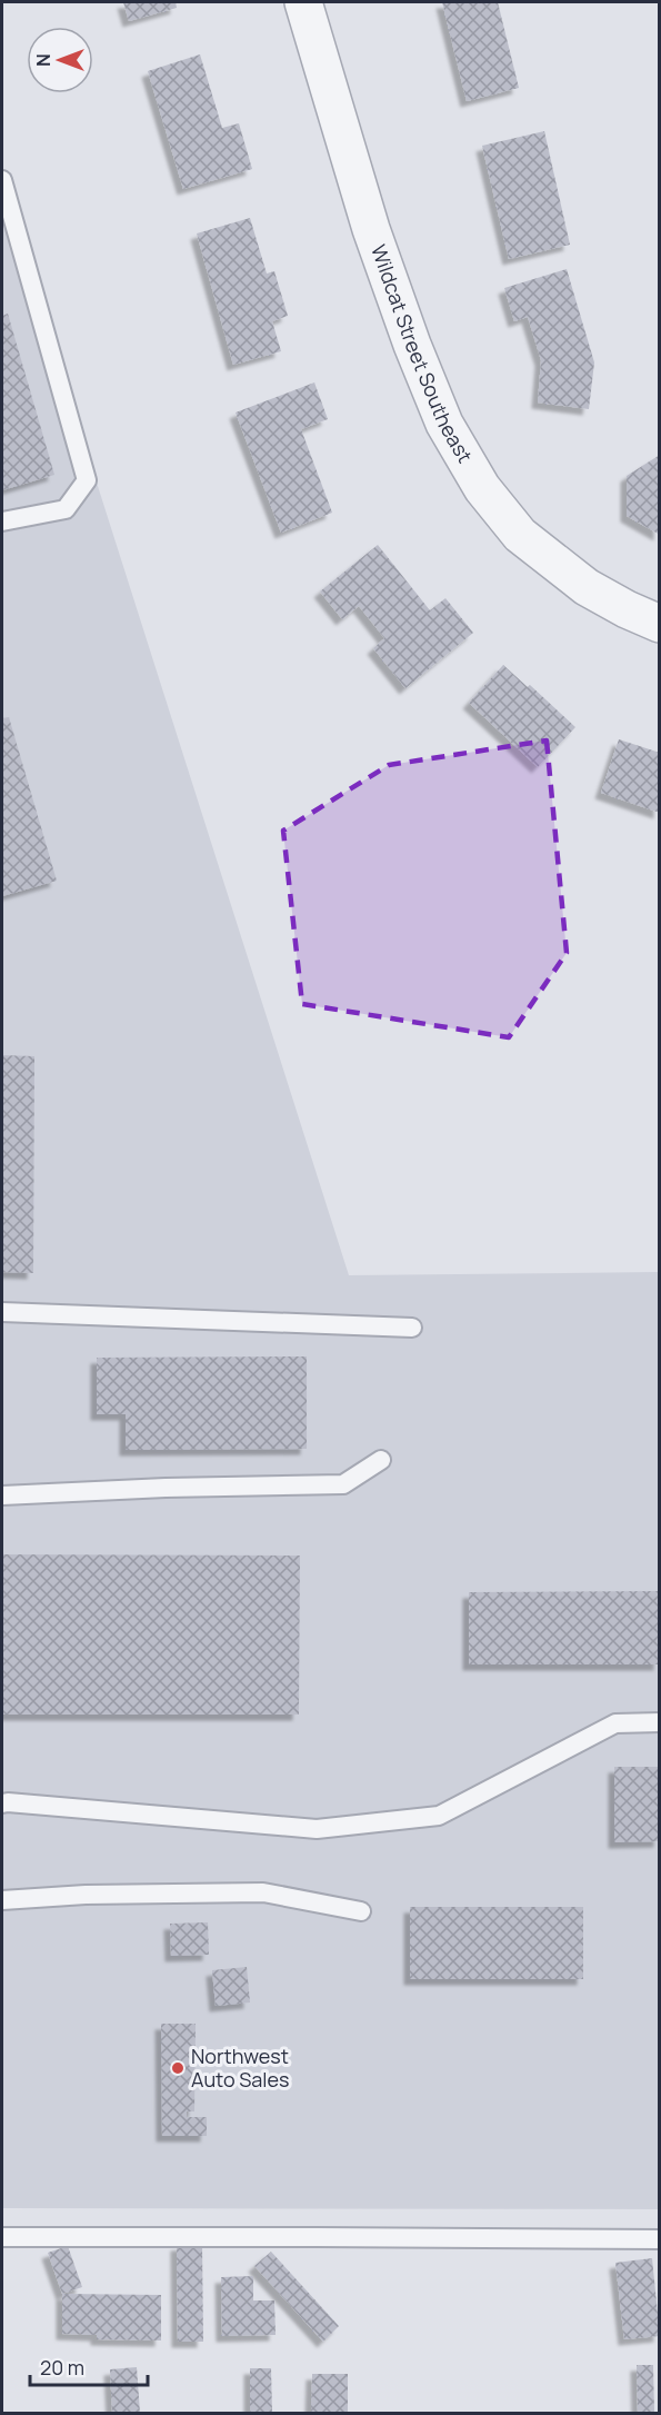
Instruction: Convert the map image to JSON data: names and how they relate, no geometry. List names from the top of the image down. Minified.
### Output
{"streets":{"street":["Wildcat Street Southeast"]},"places":["Northwest Auto Sales"],"scale_bar":"20 m","north":"left"}
